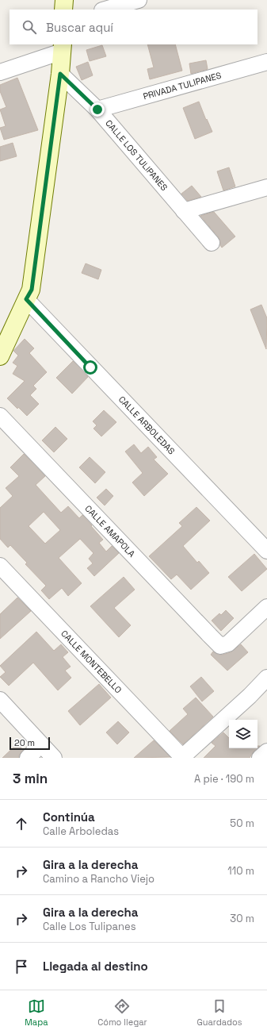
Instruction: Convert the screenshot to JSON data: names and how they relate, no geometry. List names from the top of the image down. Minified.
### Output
{"streets":{"street":["PRIVADA TULIPANES","CALLE LOS TULIPANES","CALLE ARBOLEDAS","CALLE AMAPOLA","CALLE MONTEBELLO"]},"crossings":[["PRIVADA TULIPANES","CALLE LOS TULIPANES"]],"scale_bar":"20 m","page":{"search":"Buscar aquí","scale":"20 m","heading":["3 min","A pie · 190 m"],"list":[["Continúa","Calle Arboledas","50 m"],["Gira a la derecha","Camino a Rancho Viejo","110 m"],["Gira a la derecha","Calle Los Tulipanes","30 m"],"Llegada al destino"],"nav":["Mapa","Cómo llegar","Guardados"]}}
